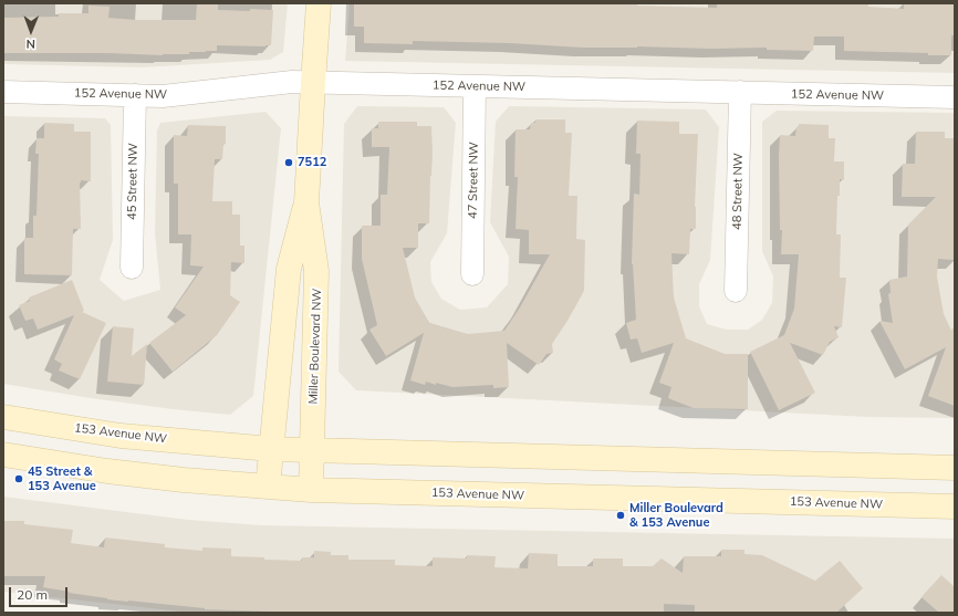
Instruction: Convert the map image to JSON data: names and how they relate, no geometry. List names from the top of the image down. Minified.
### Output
{"streets":{"main road":["Miller Boulevard NW","153 Avenue NW"],"street":["152 Avenue NW","47 Street NW","45 Street NW","48 Street NW"]},"crossings":[["152 Avenue NW","47 Street NW"],["152 Avenue NW","45 Street NW"],["152 Avenue NW","48 Street NW"],["152 Avenue NW","Miller Boulevard NW"],["Miller Boulevard NW","153 Avenue NW"]],"places":["7512","45 Street & 153 Avenue","Miller Boulevard & 153 Avenue"],"scale_bar":"20 m","north":"bottom"}
